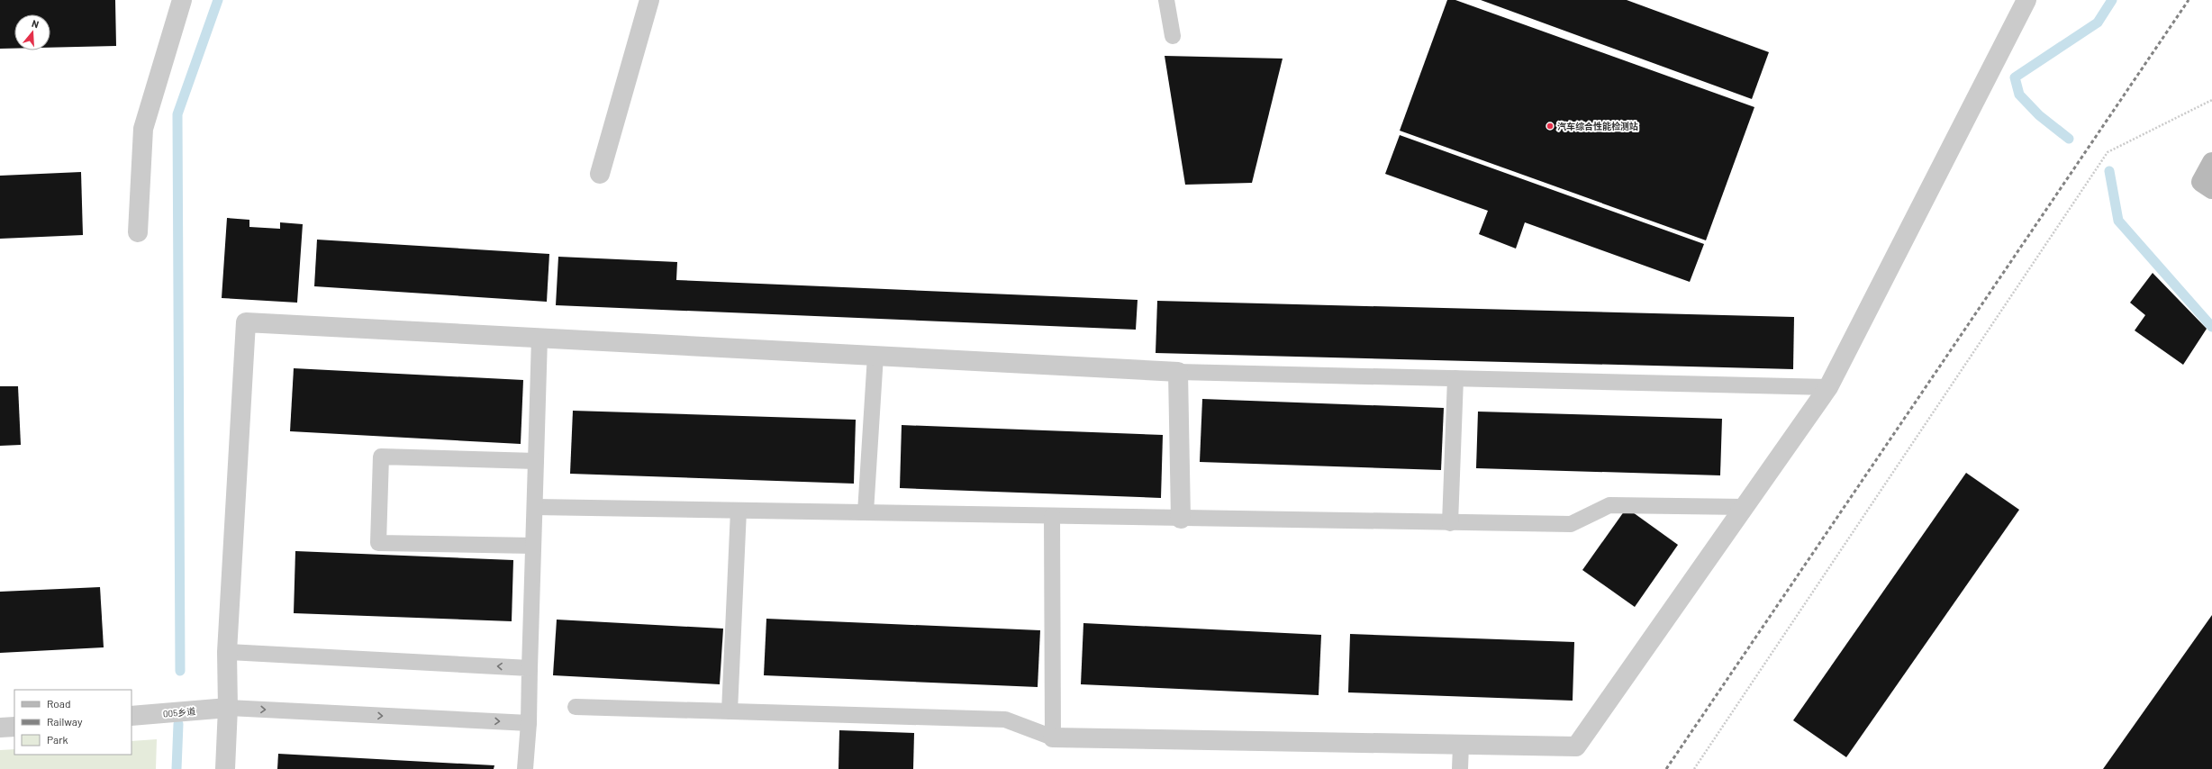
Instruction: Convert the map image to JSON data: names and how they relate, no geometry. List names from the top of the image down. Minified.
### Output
{"streets":{"street":["005乡道"]},"places":["汽车综合性能检测站"],"legend":["Road","Railway","Park"],"north":"top"}
